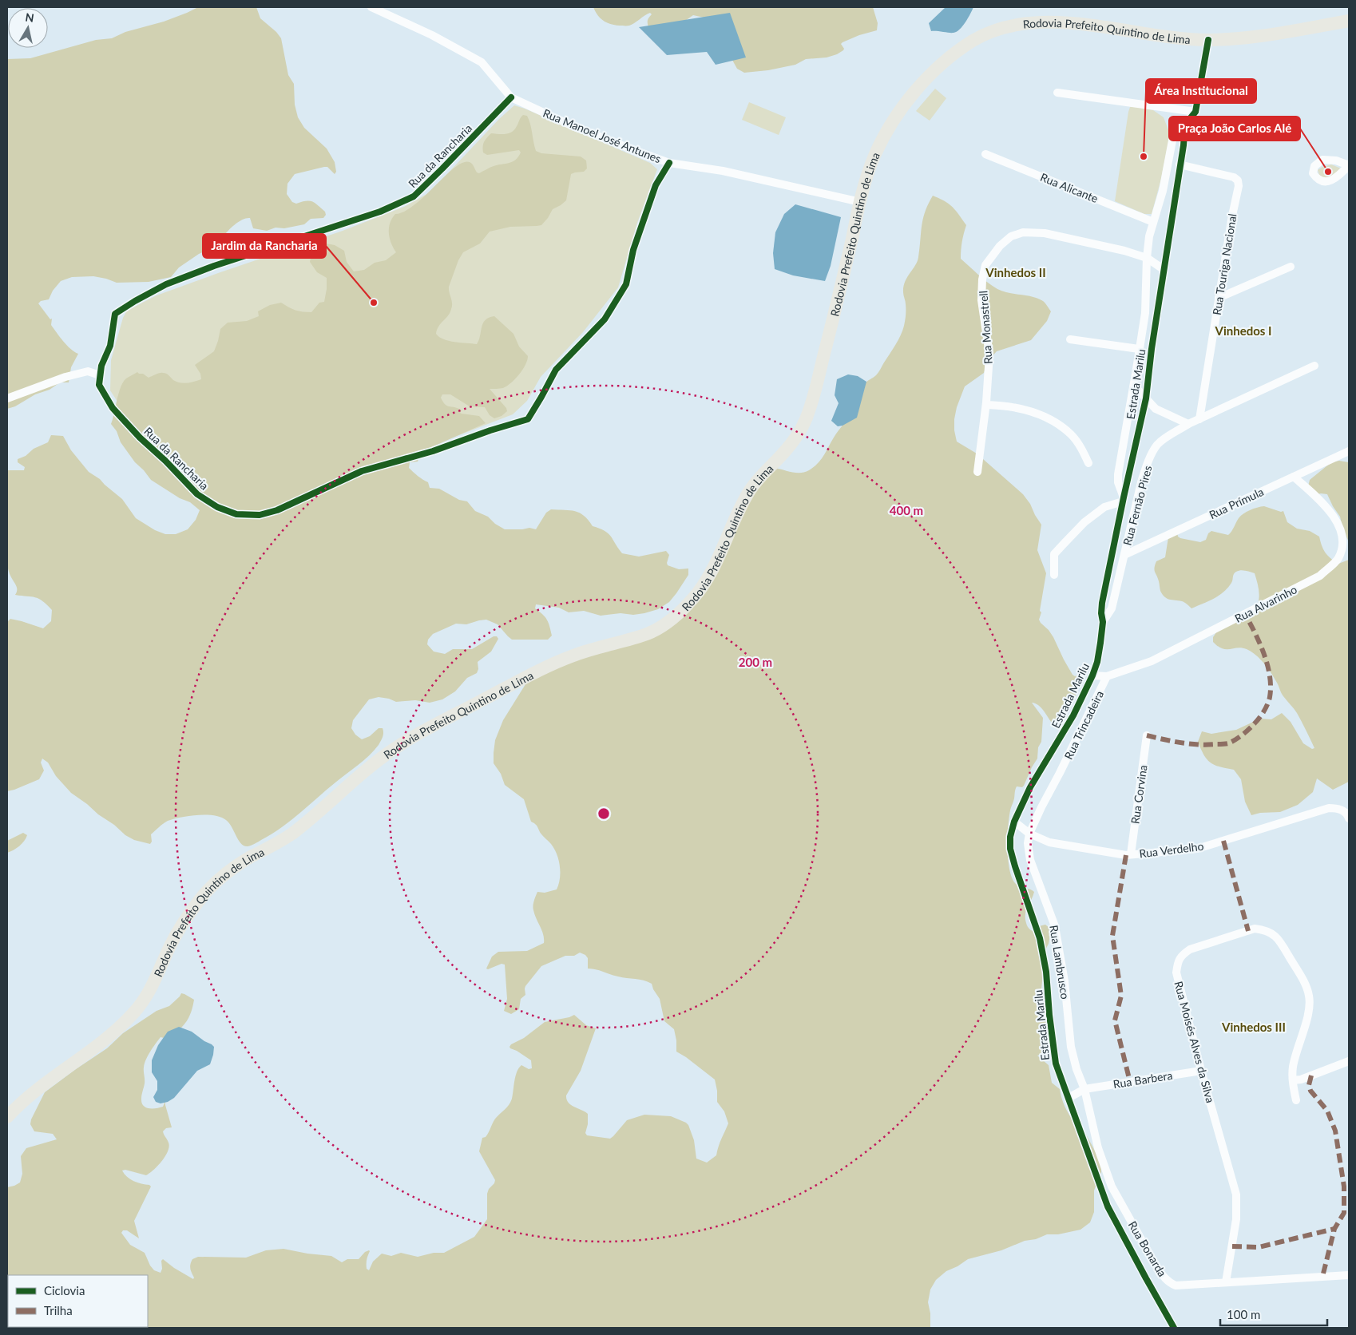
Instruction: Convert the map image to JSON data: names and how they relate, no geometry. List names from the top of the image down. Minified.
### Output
{"streets":{"main road":["Rodovia Prefeito Quintino de Lima"],"street":["Rua Manoel José Antunes","Rua da Rancharia","Rua Alicante","Rua Touriga Nacional","Rua Monastrell","Estrada Marilu","Rua Prímula","Rua Fernão Pires","Rua Alvarinho","Rua Trincadeira","Rua Corvina","Rua Verdelho","Rua Lambrusco","Rua Moisés Alves da Silva","Rua Barbera","Rua Bonarda"]},"crossings":[["Rodovia Prefeito Quintino de Lima","Rua Manoel José Antunes"],["Rodovia Prefeito Quintino de Lima","Estrada Marilu"],["Rua Manoel José Antunes","Rua da Rancharia"],["Rua Touriga Nacional","Estrada Marilu"],["Rua Touriga Nacional","Rua Fernão Pires"],["Rua Monastrell","Estrada Marilu"],["Estrada Marilu","Rua Fernão Pires"],["Estrada Marilu","Rua Alvarinho"],["Estrada Marilu","Rua Verdelho"],["Estrada Marilu","Rua Barbera"],["Rua Prímula","Rua Fernão Pires"],["Rua Prímula","Rua Alvarinho"],["Rua Alvarinho","Rua Trincadeira"],["Rua Trincadeira","Rua Lambrusco"],["Rua Corvina","Rua Verdelho"],["Rua Verdelho","Rua Lambrusco"],["Rua Lambrusco","Rua Barbera"],["Rua Lambrusco","Rua Bonarda"],["Rua Moisés Alves da Silva","Rua Barbera"],["Rua Moisés Alves da Silva","Rua Bonarda"],["Rua Barbera","Rua Bonarda"]],"districts":["Vinhedos II","Vinhedos I","Vinhedos III"],"places":["Área Institucional","Praça João Carlos Alé","Jardim da Rancharia"],"legend":["Ciclovia","Trilha"],"scale_bar":"100 m","north":"top","rings":["400 m","200 m"]}
